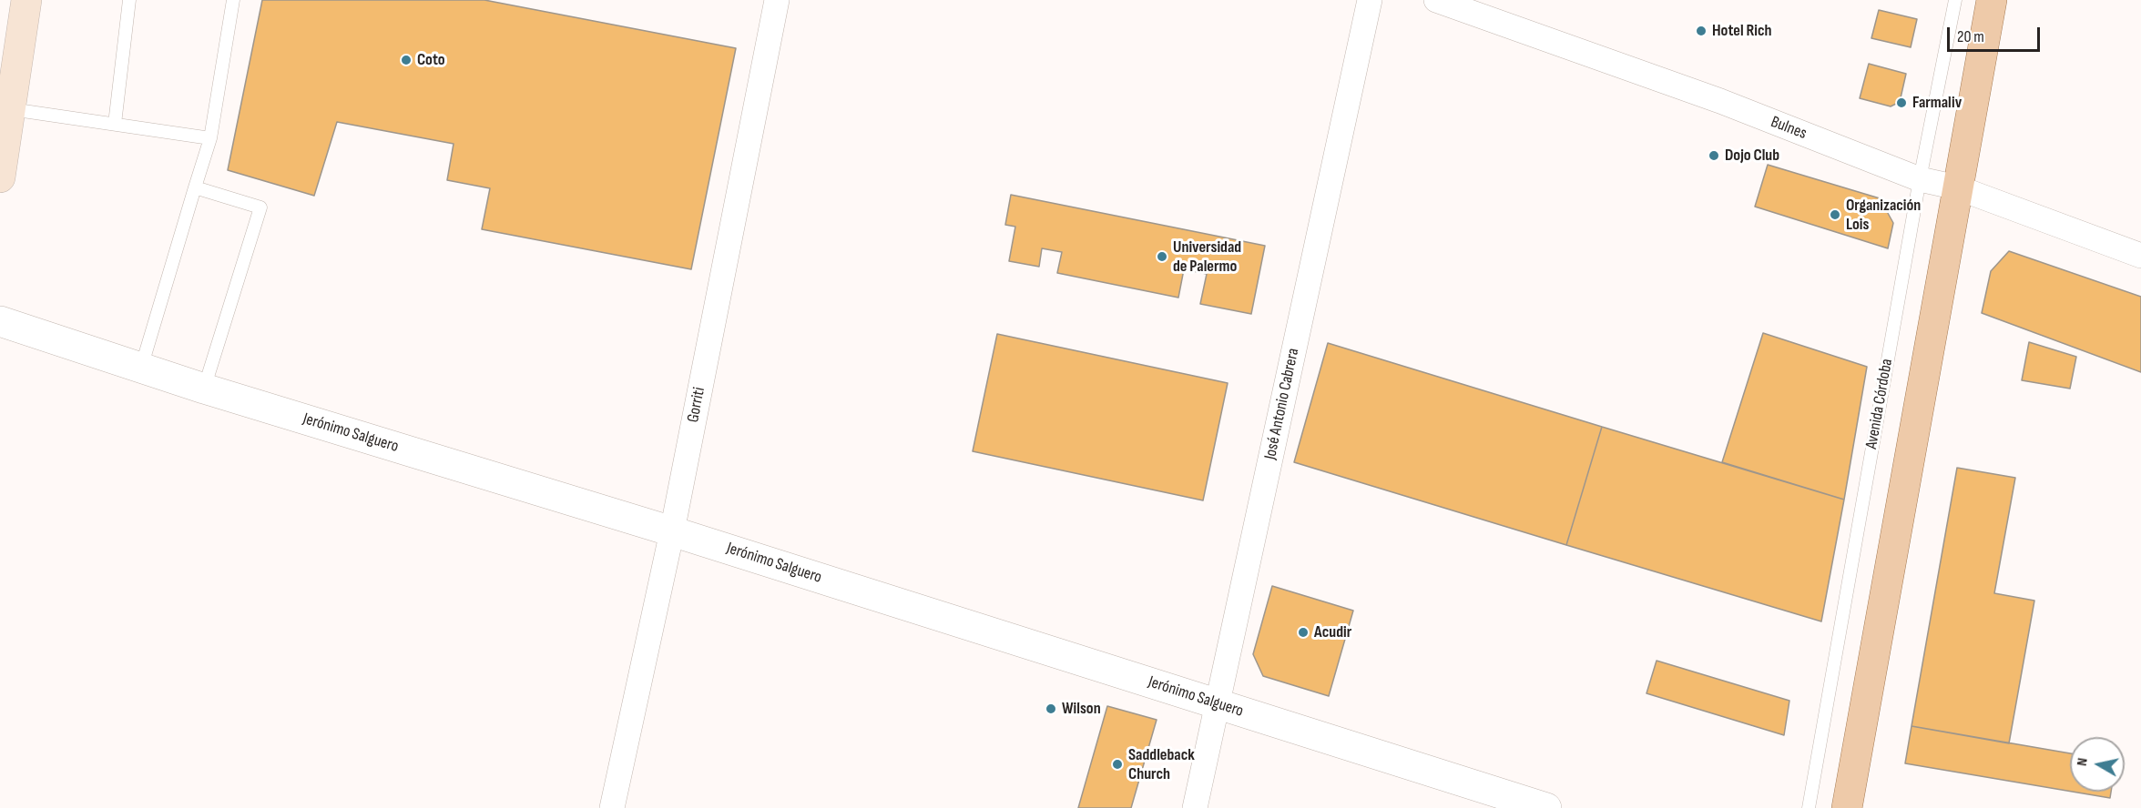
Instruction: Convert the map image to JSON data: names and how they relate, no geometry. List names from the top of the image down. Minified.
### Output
{"streets":{"street":["Bulnes","José Antonio Cabrera","Gorriti","Jerónimo Salguero"],"lane":["Avenida Córdoba"]},"crossings":[["Bulnes","Avenida Córdoba"],["José Antonio Cabrera","Jerónimo Salguero"],["Gorriti","Jerónimo Salguero"]],"places":["Hotel Rich","Coto","Farmaliv","Dojo Club","Organización Lois","Universidad de Palermo","Acudir","Wilson","Saddleback Church"],"scale_bar":"20 m","north":"left"}
